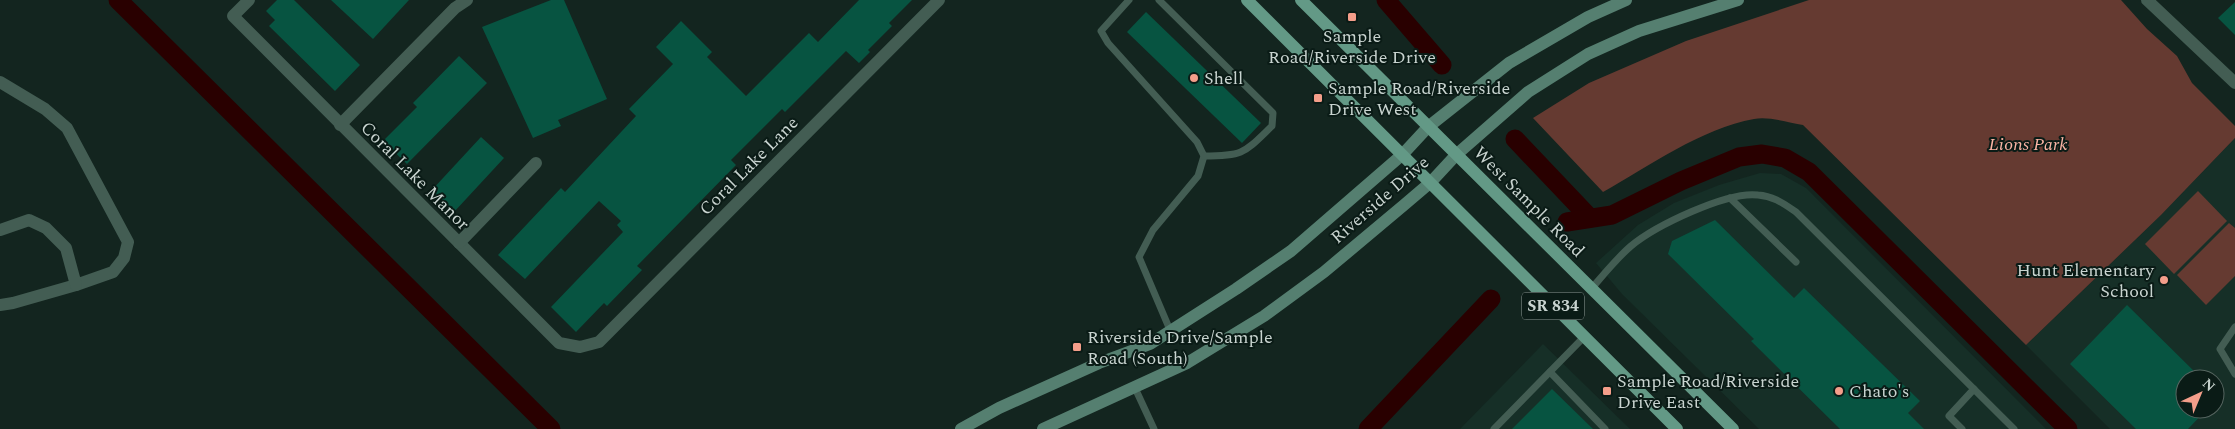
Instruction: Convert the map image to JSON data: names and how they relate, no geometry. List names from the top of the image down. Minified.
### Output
{"streets":{"main road":["West Sample Road","SR 834"],"street":["Coral Lake Lane","Coral Lake Manor","Riverside Drive"]},"crossings":[["Coral Lake Lane","Coral Lake Manor"],["Riverside Drive","West Sample Road"],["Riverside Drive","SR 834"]],"parks":["Lions Park"],"places":{"transit":["Sample Road/Riverside Drive","Sample Road/Riverside Drive West","Riverside Drive/Sample Road (South)","Sample Road/Riverside Drive East"],"other":["Shell","Hunt Elementary School","Chato's"]},"north":"top right"}
